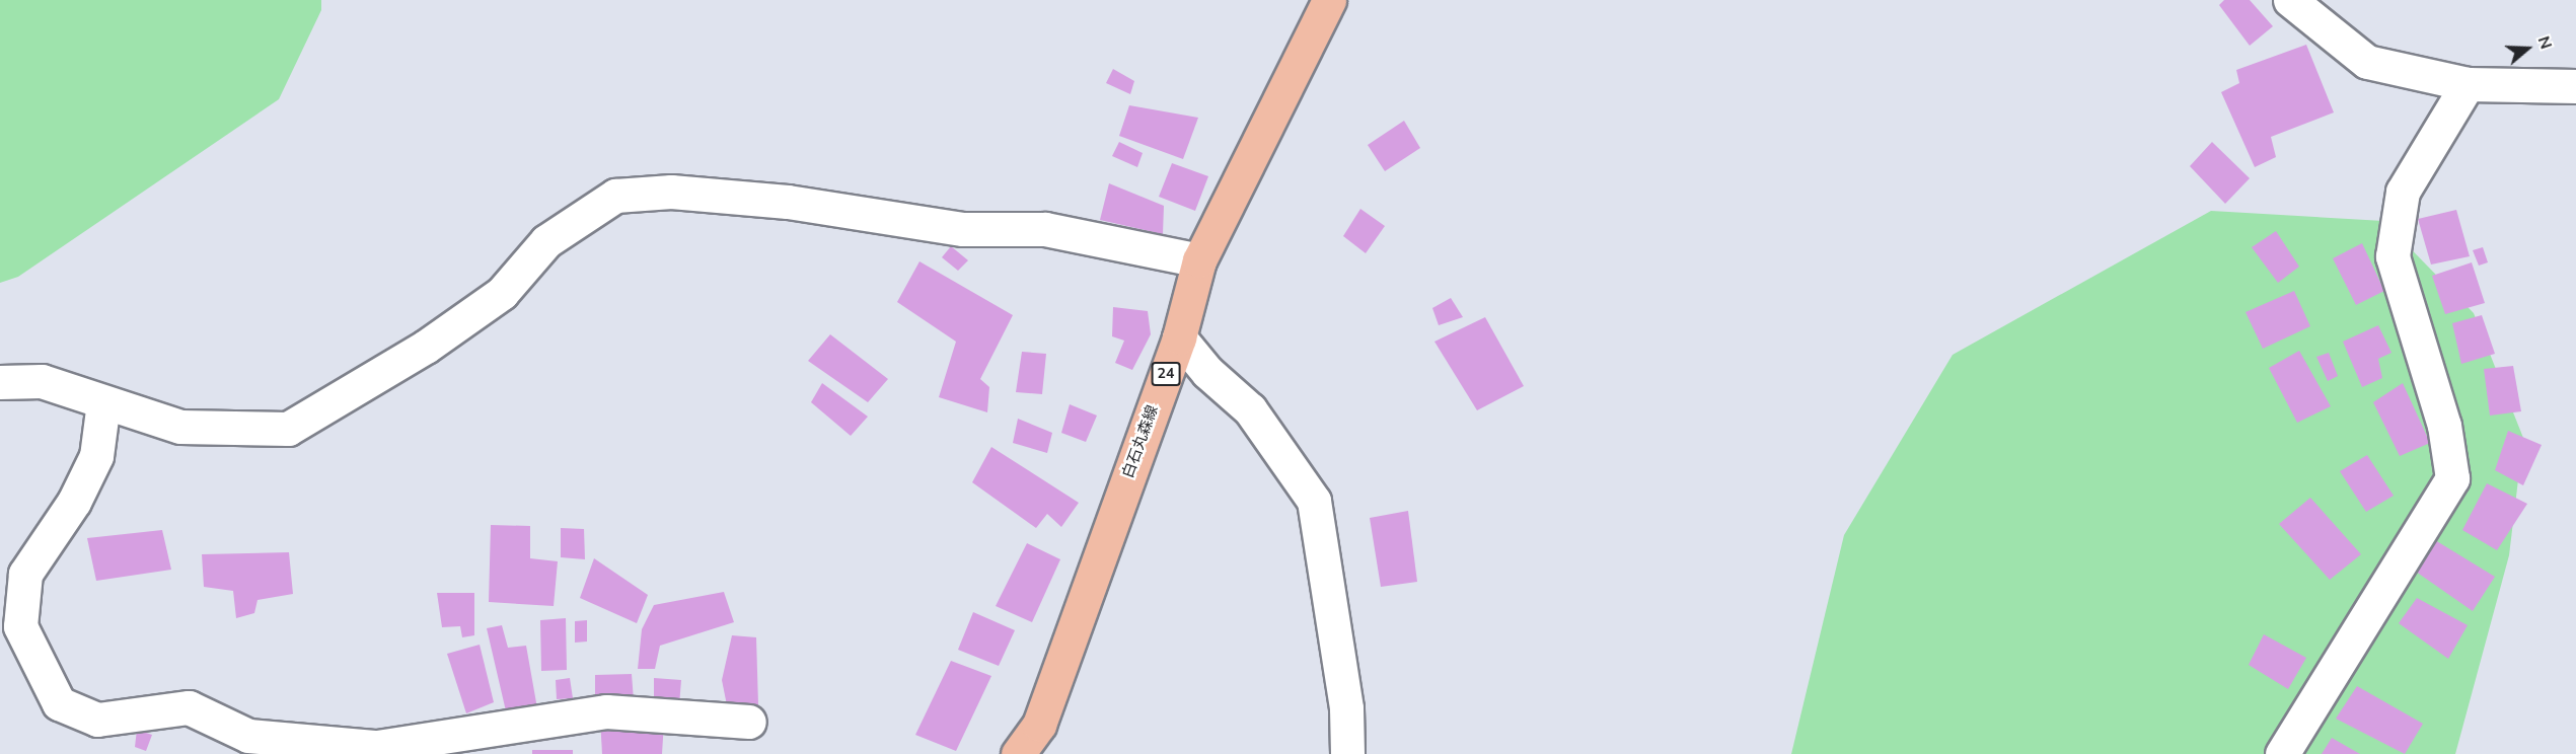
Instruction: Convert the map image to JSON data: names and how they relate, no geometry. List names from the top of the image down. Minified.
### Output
{"streets":{"main road":["24","白石丸森線"]},"north":"right"}
